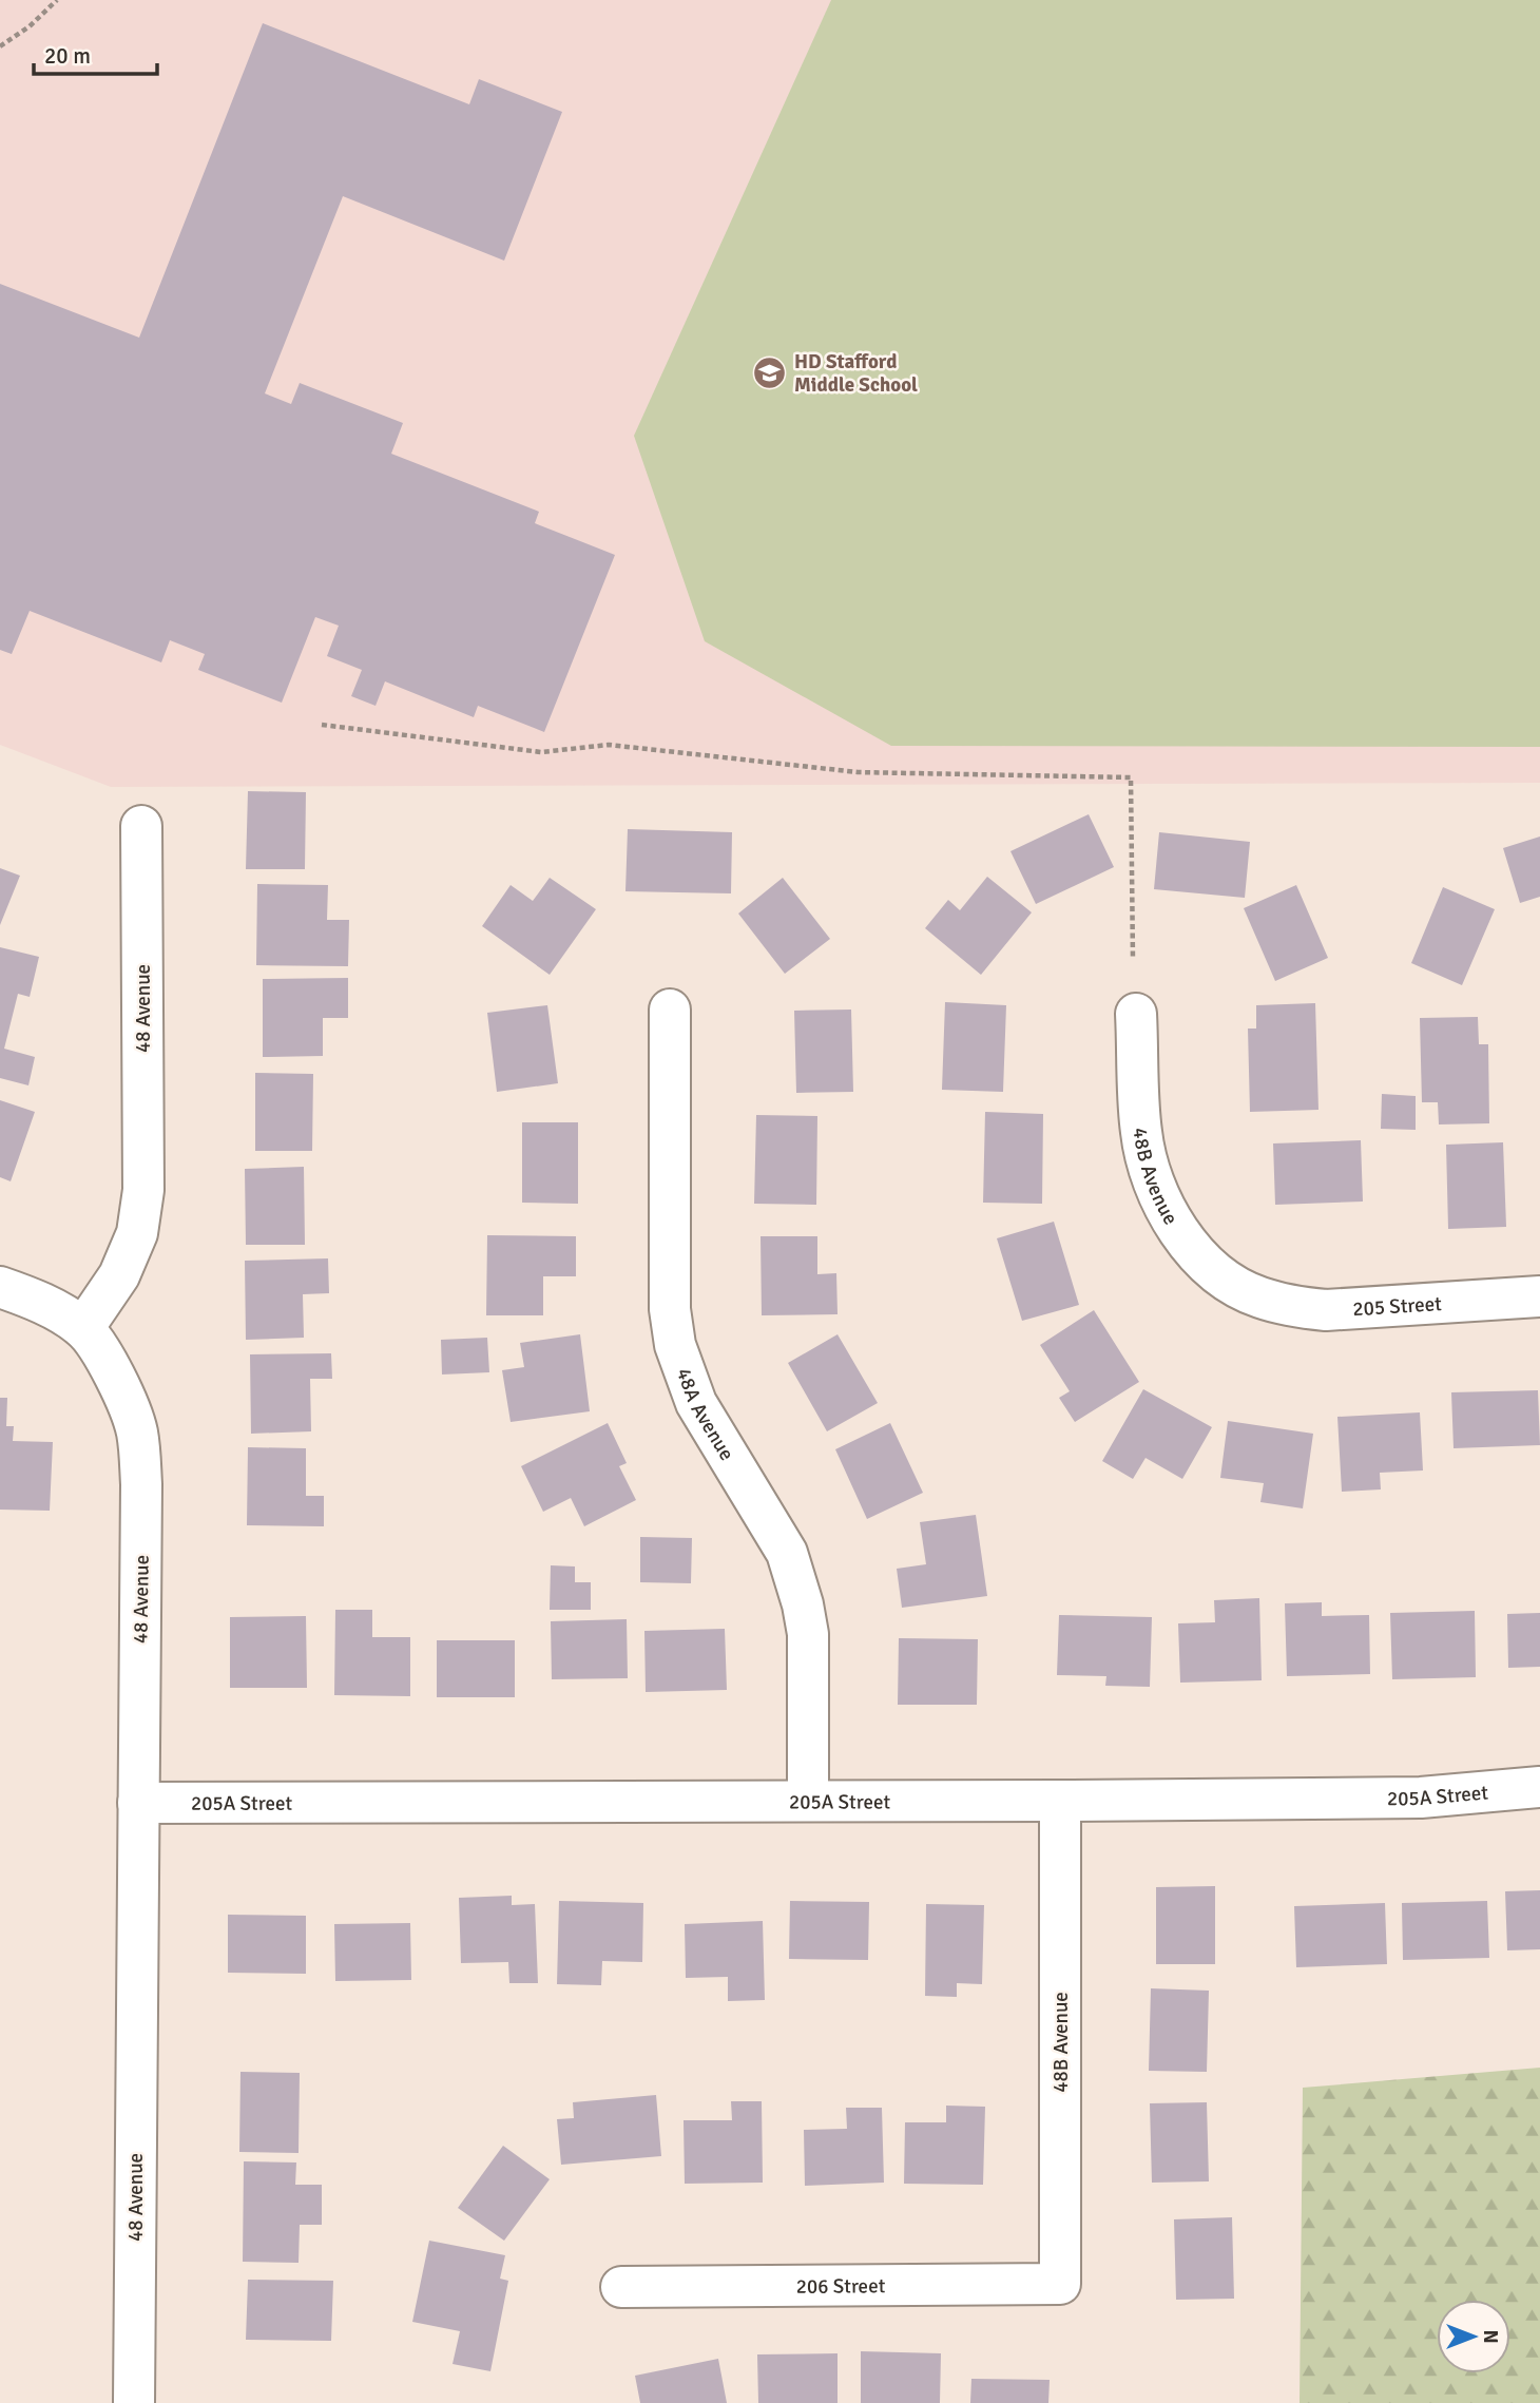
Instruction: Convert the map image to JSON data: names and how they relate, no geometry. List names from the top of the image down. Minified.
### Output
{"streets":{"street":["48 Avenue","48B Avenue","205 Street","48A Avenue","205A Street","206 Street"]},"crossings":[["48 Avenue","205A Street"],["48B Avenue","205 Street"],["48B Avenue","205A Street"],["48B Avenue","206 Street"],["48A Avenue","205A Street"]],"places":{"school or university":["HD Stafford Middle School"]},"scale_bar":"20 m","north":"right"}
